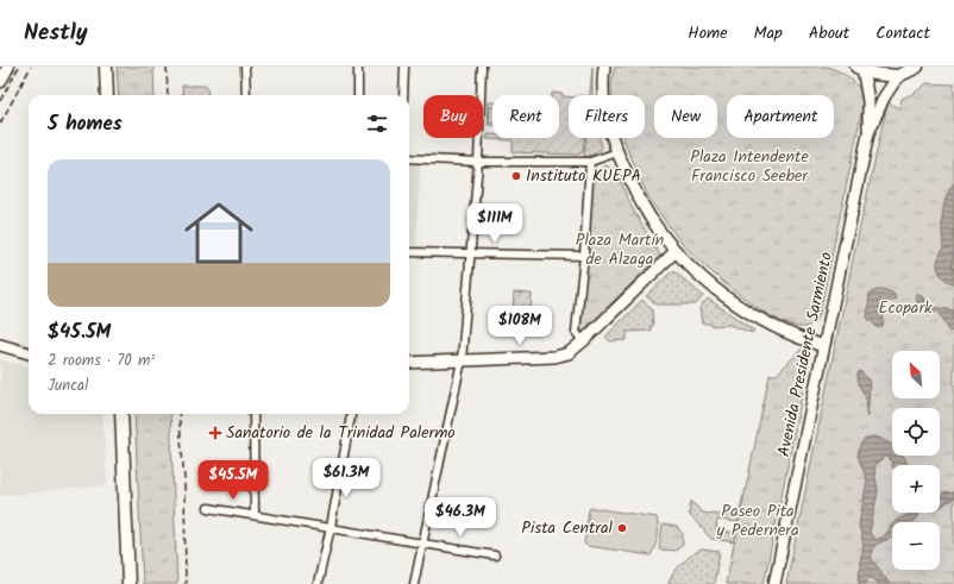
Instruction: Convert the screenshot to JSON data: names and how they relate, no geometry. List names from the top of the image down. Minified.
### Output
{"streets":{"main road":["Avenida Presidente Sarmiento"]},"parks":["Plaza Intendente Francisco Seeber","Plaza Martín de Alzaga","Ecopark","Paseo Pita y Pedernera"],"places":{"other":["Instituto KUEPA","Pista Central"],"health":["Sanatorio de la Trinidad Palermo"]},"north":"top left","page":{"header":"Nestly","nav":["Home","Map","About","Contact"],"chip":["Buy","Rent","Filters","New","Apartment"],"heading":"5 homes","list":[{"name":"$45.5M","note":"2 rooms · 70 m² · Juncal"}],"price":["$111M","$108M","$61.3M","$45.5M","$46.3M"],"map_buttons":["+","−"]}}
